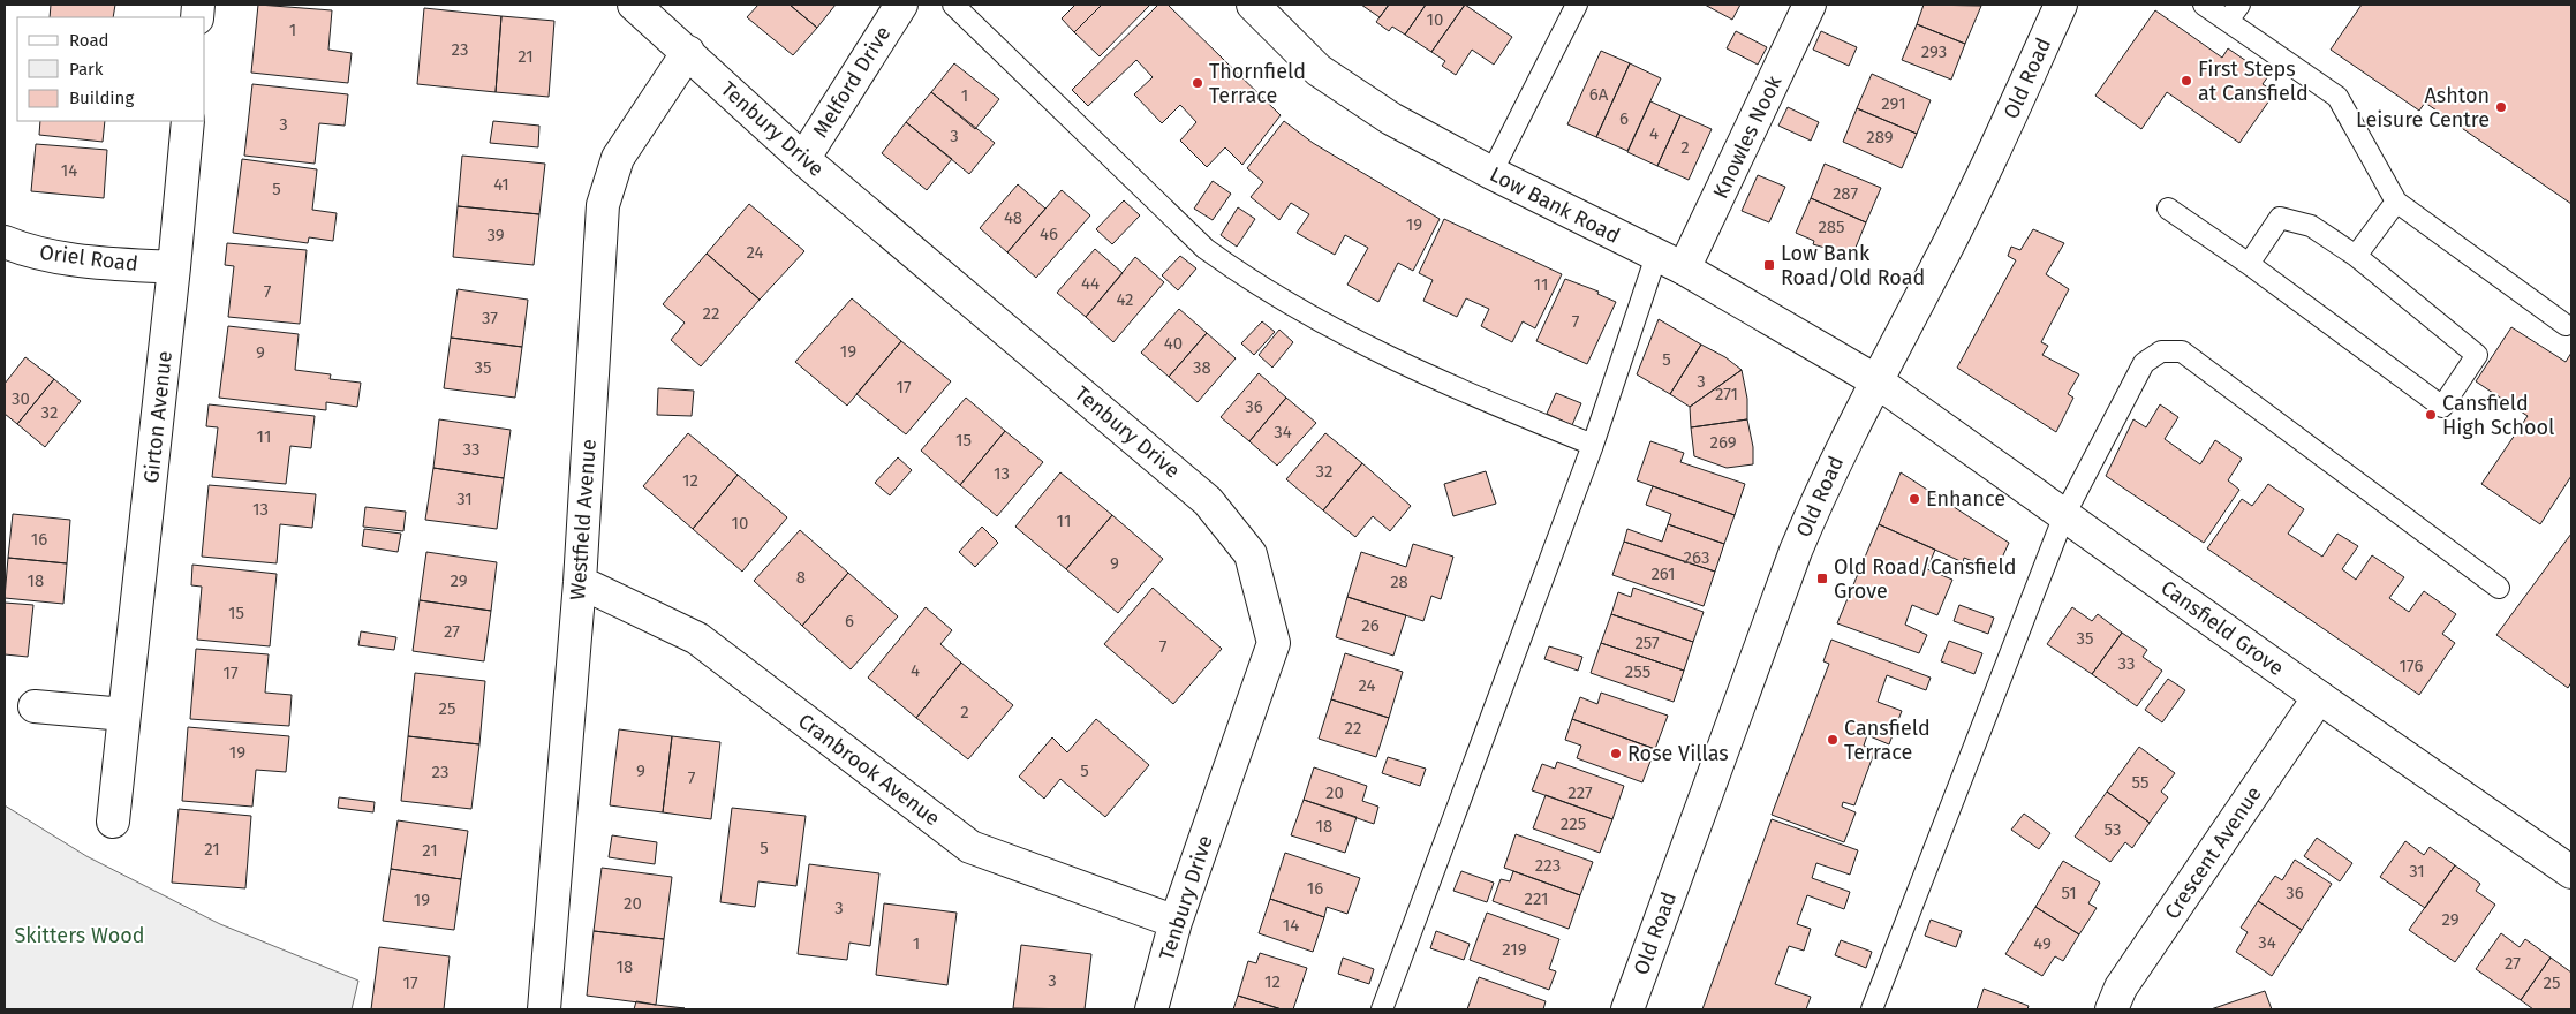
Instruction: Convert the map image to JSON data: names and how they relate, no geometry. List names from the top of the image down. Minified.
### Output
{"streets":{"street":["Old Road","Melford Drive","Tenbury Drive","Knowles Nook","Low Bank Road","Oriel Road","Girton Avenue","Westfield Avenue","Cansfield Grove","Cranbrook Avenue","Crescent Avenue"]},"crossings":[["Old Road","Low Bank Road"],["Old Road","Cansfield Grove"],["Melford Drive","Tenbury Drive"],["Tenbury Drive","Westfield Avenue"],["Tenbury Drive","Cranbrook Avenue"],["Knowles Nook","Low Bank Road"],["Low Bank Road","Cansfield Grove"],["Oriel Road","Girton Avenue"],["Westfield Avenue","Cranbrook Avenue"],["Cansfield Grove","Crescent Avenue"]],"parks":["Skitters Wood"],"places":{"other":["First Steps at Cansfield","Thornfield Terrace","Ashton Leisure Centre","Cansfield High School","Enhance","Cansfield Terrace","Rose Villas"],"transit":["Low Bank Road/Old Road","Old Road/Cansfield Grove"]},"house_numbers":["10","1","23","293","21","6A","1","291","6","3","4","3","289","2","14","41","5","287","48","19","285","46","39","24","44","11","7","42","22","37","7","40","19","9","5","35","38","3","17","271","30","36","32","34","11","15","269","33","32","13","12","31","13","11","10","16","263","9","261","8","18","29","28","15","6","26","27","35","257","7","33","176","4","255","17","24","25","2","22","19","9","5","23","7","55","20","227","225","18","53","5","21","21","223","31","16","51","36","221","19","20","3","29","14","34","1","49","219","27","18","3","12","17","25"],"legend":["Road","Park","Building"]}
